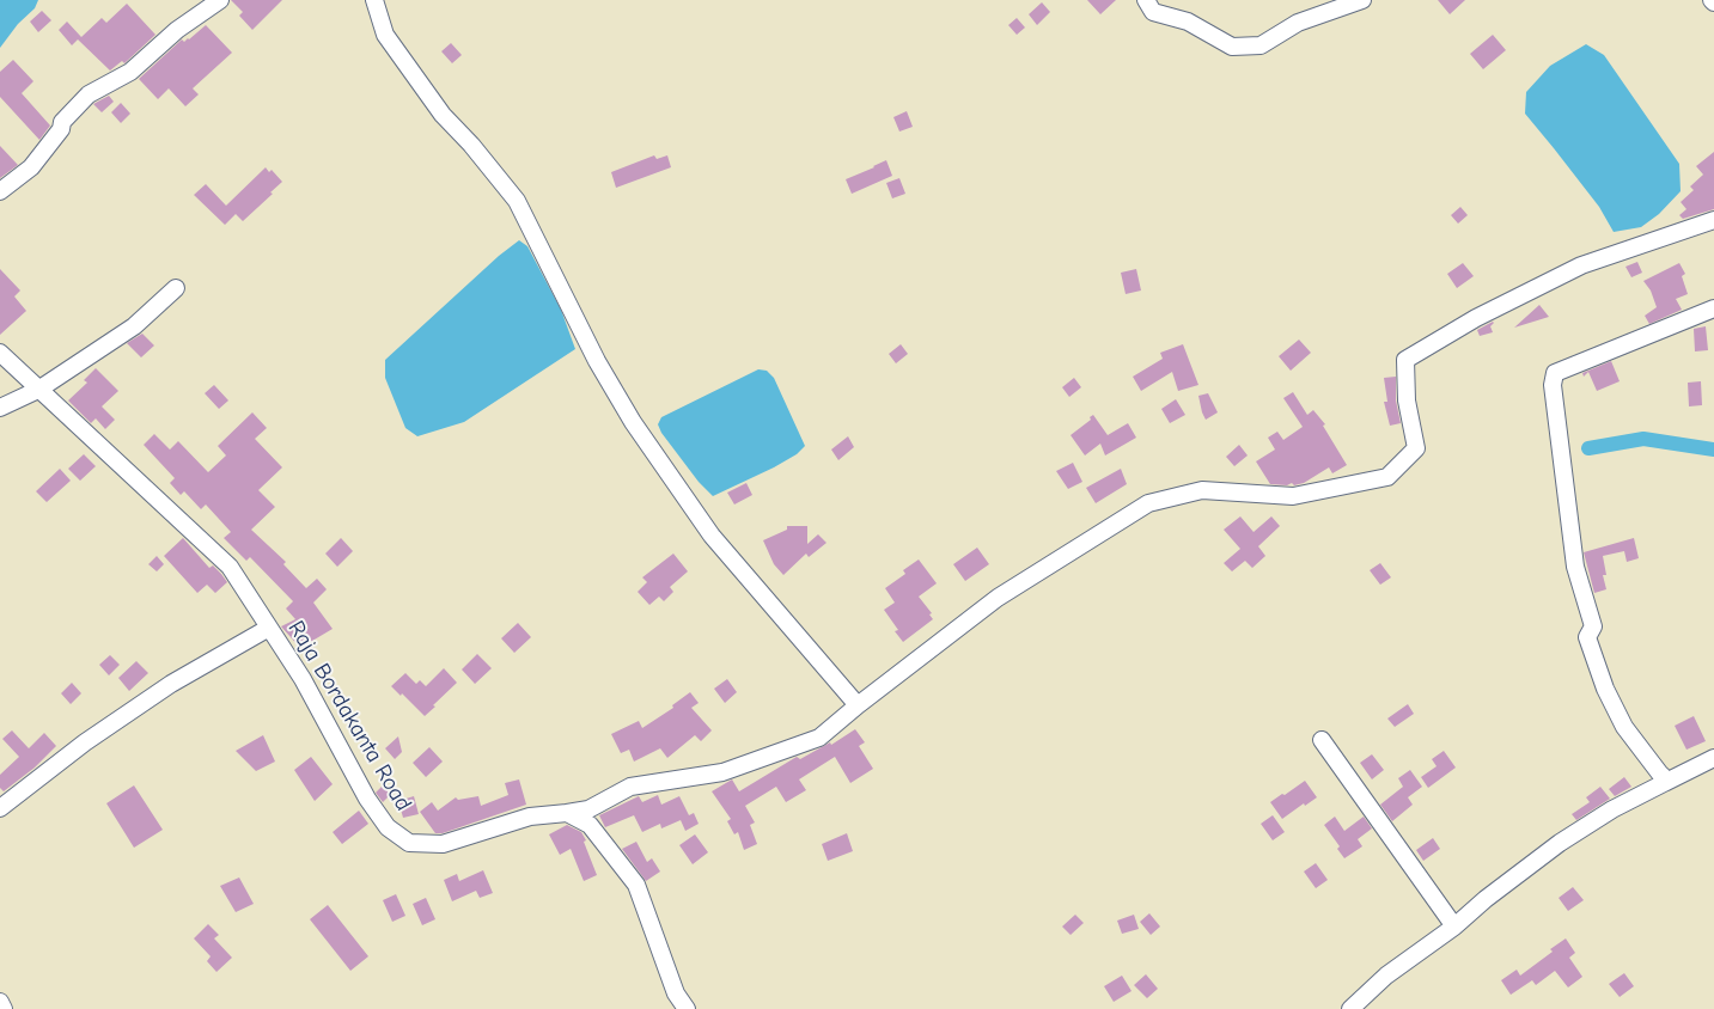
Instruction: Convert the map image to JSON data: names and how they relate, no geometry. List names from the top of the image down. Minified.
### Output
{"streets":{"street":["Raja Bordakanta Road"]}}
